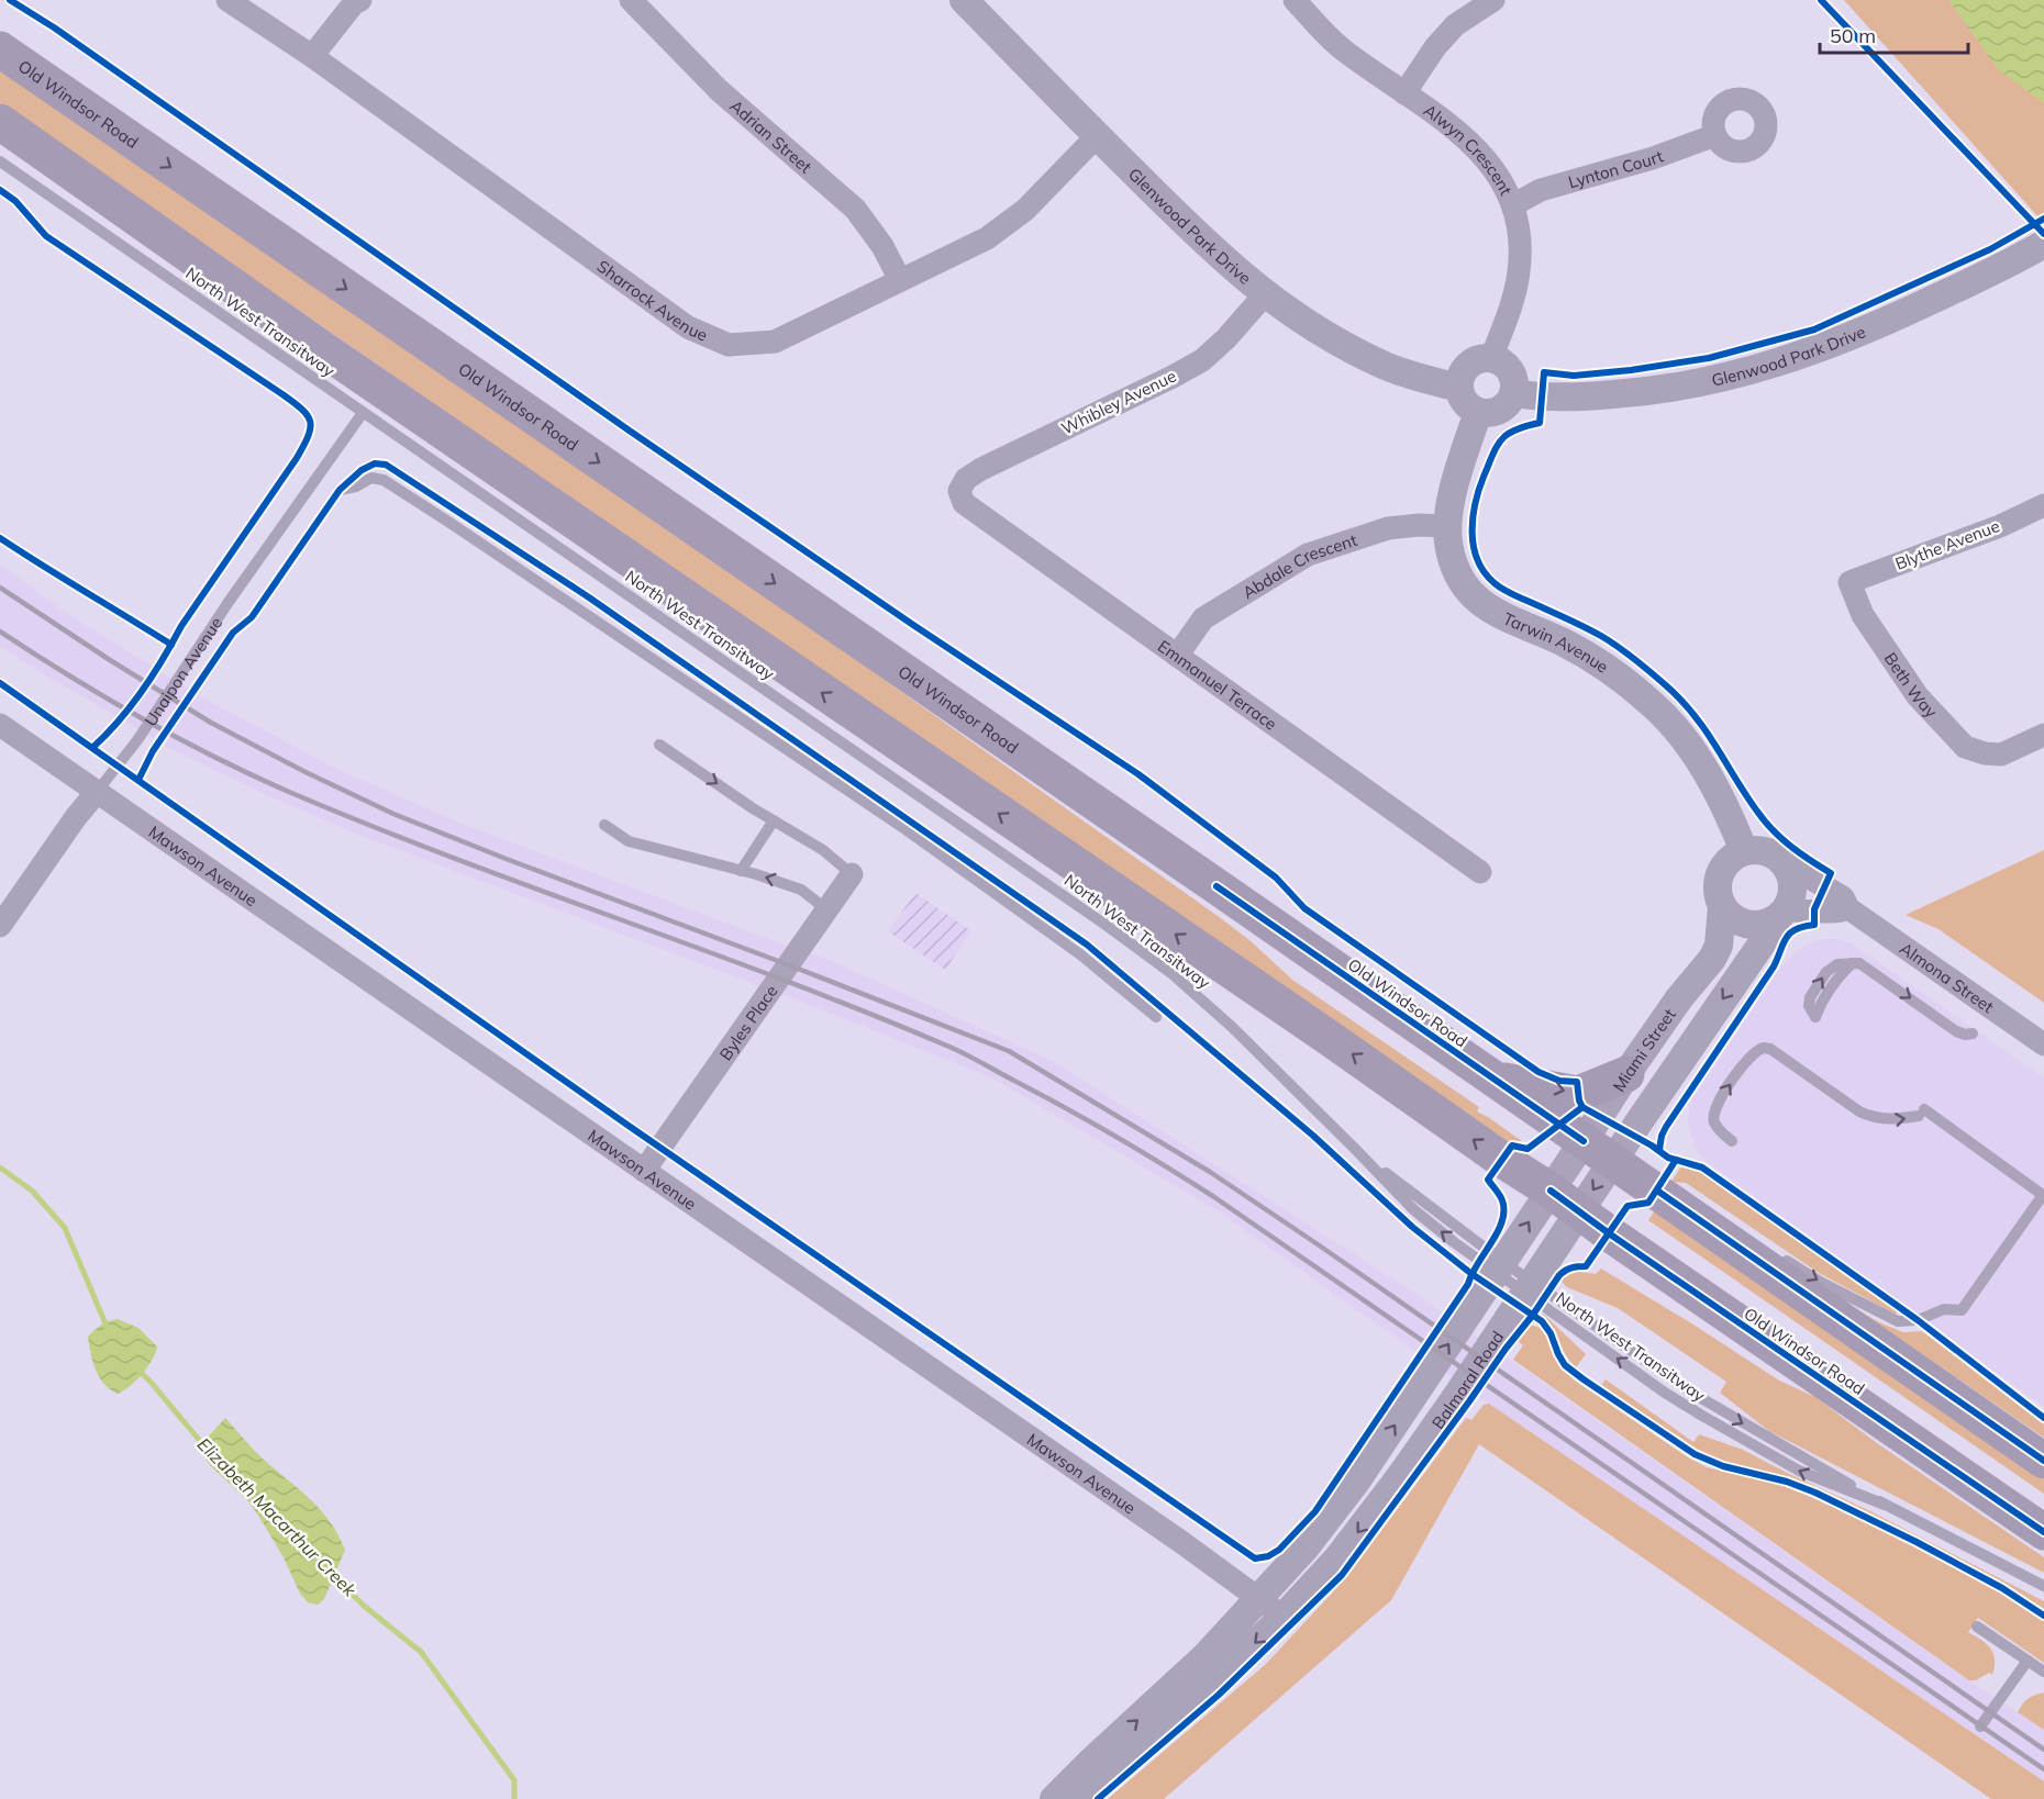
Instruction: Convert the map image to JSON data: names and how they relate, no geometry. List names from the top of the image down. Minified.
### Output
{"streets":{"highway":["Old Windsor Road"],"street":["Adrian Street","Alwyn Crescent","Lynton Court","Glenwood Park Drive","Sharrock Avenue","Whibley Avenue","Blythe Avenue","Abdale Crescent","Tarwin Avenue","Unaipon Avenue","Emmanuel Terrace","Beth Way","Mawson Avenue","Almona Street","Byles Place","Miami Street","Balmoral Road"],"lane":["North West Transitway"]},"crossings":[["Old Windsor Road","Miami Street"],["Old Windsor Road","Balmoral Road"],["Adrian Street","Sharrock Avenue"],["Alwyn Crescent","Lynton Court"],["Alwyn Crescent","Glenwood Park Drive"],["Alwyn Crescent","Tarwin Avenue"],["Glenwood Park Drive","Sharrock Avenue"],["Glenwood Park Drive","Whibley Avenue"],["Glenwood Park Drive","Tarwin Avenue"],["North West Transitway","Unaipon Avenue"],["North West Transitway","Balmoral Road"],["Whibley Avenue","Emmanuel Terrace"],["Blythe Avenue","Beth Way"],["Abdale Crescent","Tarwin Avenue"],["Abdale Crescent","Emmanuel Terrace"],["Tarwin Avenue","Almona Street"],["Tarwin Avenue","Miami Street"],["Unaipon Avenue","Mawson Avenue"],["Mawson Avenue","Byles Place"],["Mawson Avenue","Balmoral Road"],["Almona Street","Miami Street"],["Miami Street","Balmoral Road"]],"water":["Elizabeth Macarthur Creek"],"scale_bar":"50 m"}
